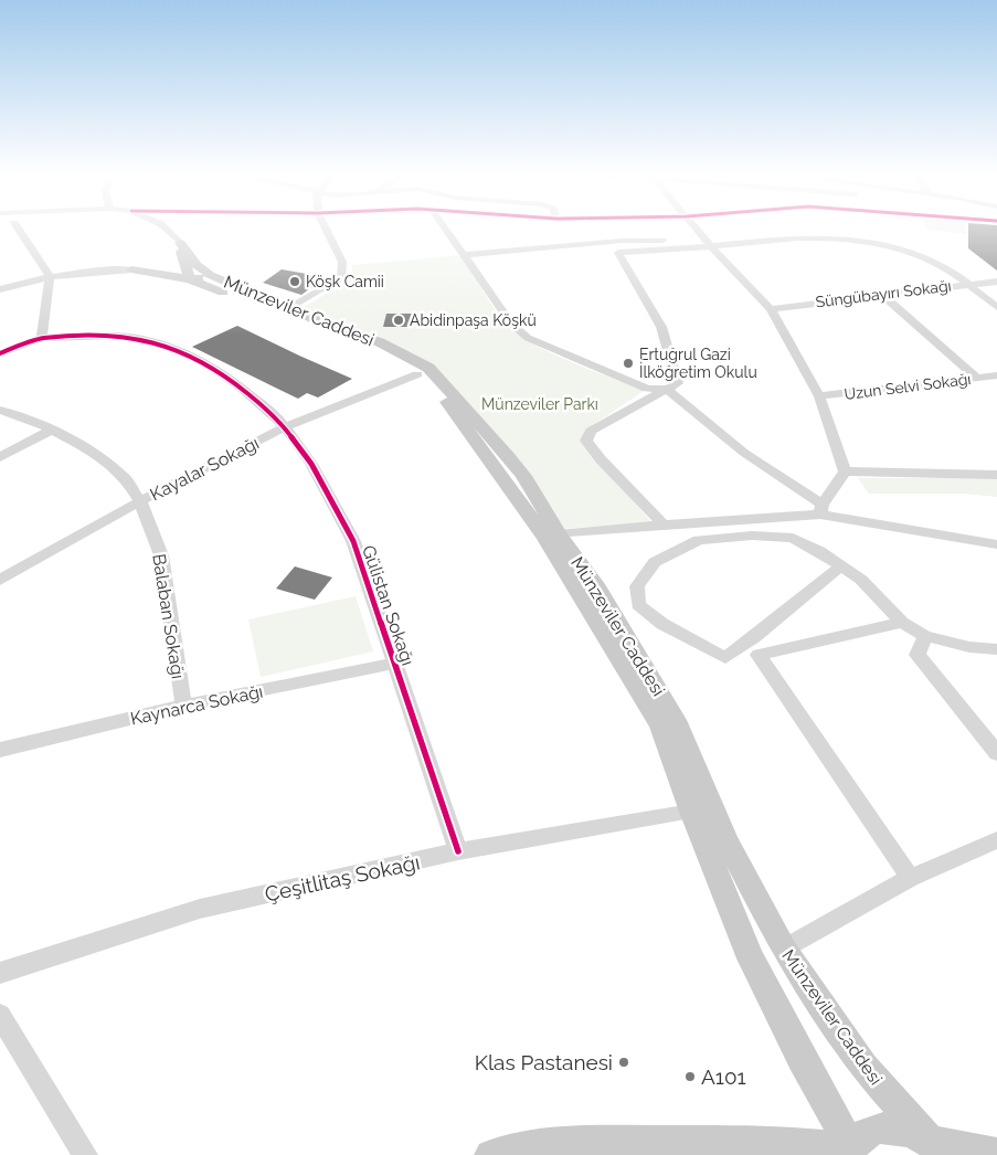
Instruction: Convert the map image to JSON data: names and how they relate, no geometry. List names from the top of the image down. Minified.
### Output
{"streets":{"main road":["Münzeviler Caddesi"],"street":["Süngübayırı Sokağı","Uzun Selvi Sokağı","Kayalar Sokağı","Gülistan Sokağı","Balaban Sokağı","Kaynarca Sokağı","Çeşitlitaş Sokağı"]},"crossings":[["Münzeviler Caddesi","Kayalar Sokağı"],["Münzeviler Caddesi","Çeşitlitaş Sokağı"],["Kayalar Sokağı","Gülistan Sokağı"],["Kayalar Sokağı","Balaban Sokağı"],["Gülistan Sokağı","Kaynarca Sokağı"],["Gülistan Sokağı","Çeşitlitaş Sokağı"],["Balaban Sokağı","Kaynarca Sokağı"]],"parks":["Münzeviler Parkı"],"places":["Köşk Camii","Abidinpaşa Köşkü","Ertuğrul Gazi İlköğretim Okulu","Klas Pastanesi","A101"]}
